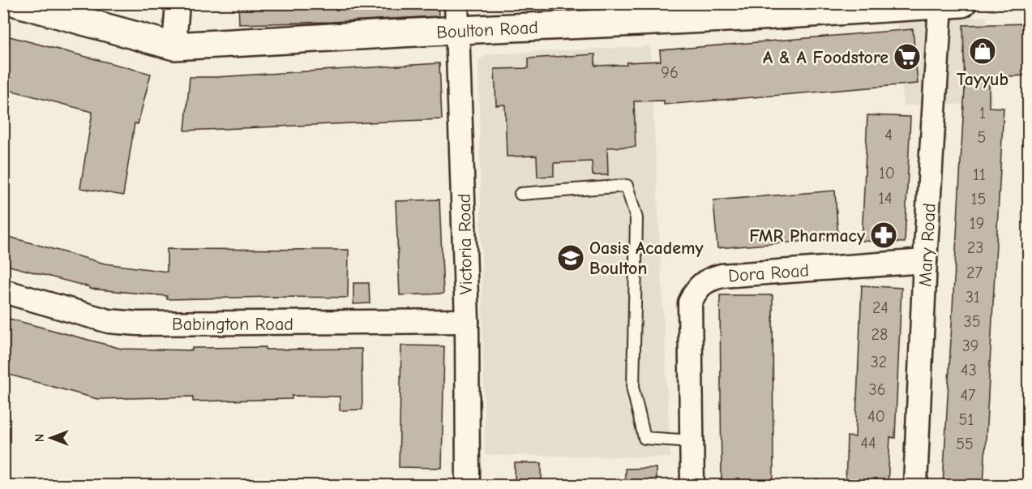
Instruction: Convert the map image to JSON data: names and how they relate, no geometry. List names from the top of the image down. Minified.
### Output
{"streets":{"main road":["Boulton Road"],"street":["Victoria Road","Mary Road","Dora Road","Babington Road"]},"crossings":[["Boulton Road","Victoria Road"],["Boulton Road","Mary Road"],["Victoria Road","Babington Road"],["Mary Road","Dora Road"]],"places":{"shop":["Tayyub"],"supermarket":["A & A Foodstore"],"pharmacy":["FMR Pharmacy"],"school or university":["Oasis Academy Boulton"]},"house_numbers":["96","1","4","5","10","11","14","15","19","23","27","31","24","35","28","39","32","43","36","47","40","51","44","55"],"north":"left"}
